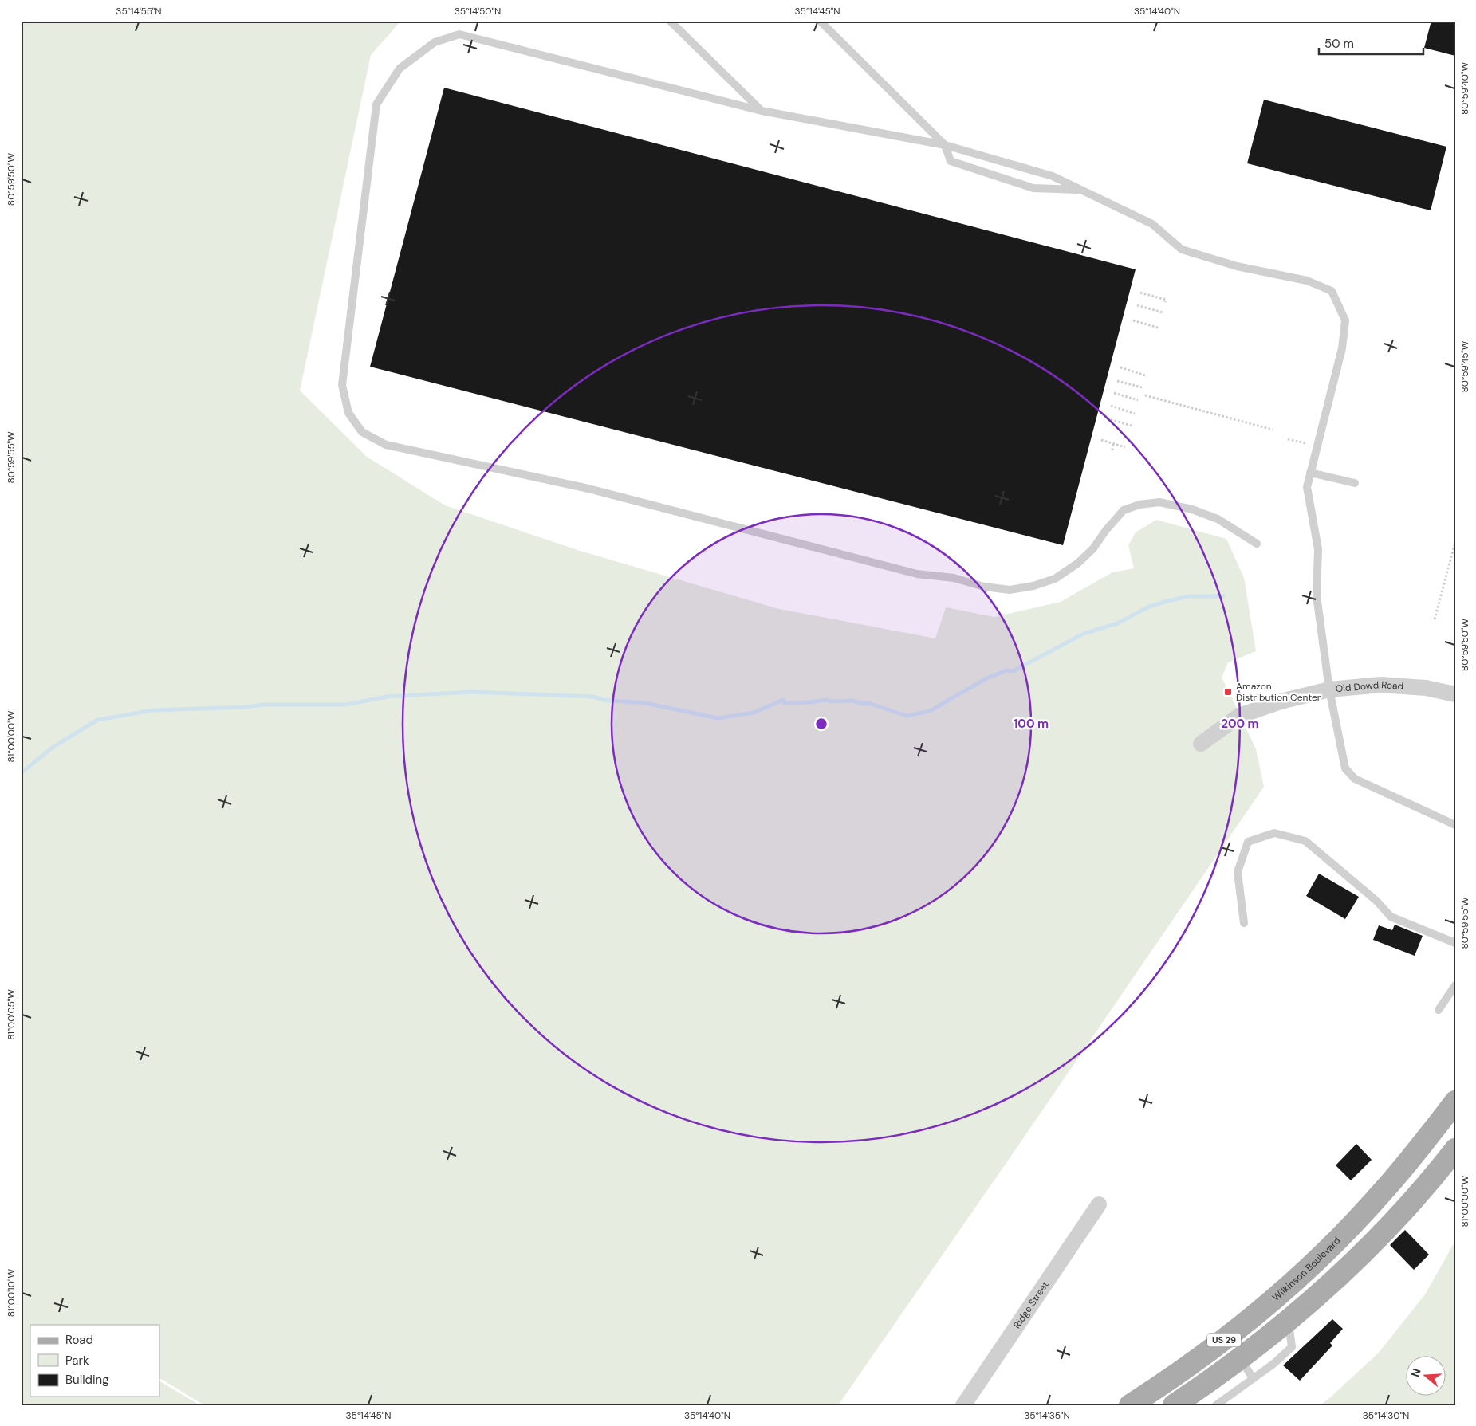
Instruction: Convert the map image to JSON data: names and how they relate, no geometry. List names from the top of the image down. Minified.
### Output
{"streets":{"main road":["Wilkinson Boulevard","US 29"],"street":["Old Dowd Road","Ridge Street"]},"places":{"transit":["Amazon Distribution Center"]},"legend":["Road","Park","Building"],"scale_bar":"50 m","north":"left","coordinates":["35°14'55\"N","35°14'50\"N","35°14'45\"N","35°14'40\"N","80°59'40\"W","80°59'50\"W","80°59'45\"W","80°59'55\"W","81°00'00\"W","81°00'05\"W","81°00'10\"W","35°14'35\"N","35°14'30\"N"],"rings":["100 m","200 m"]}
